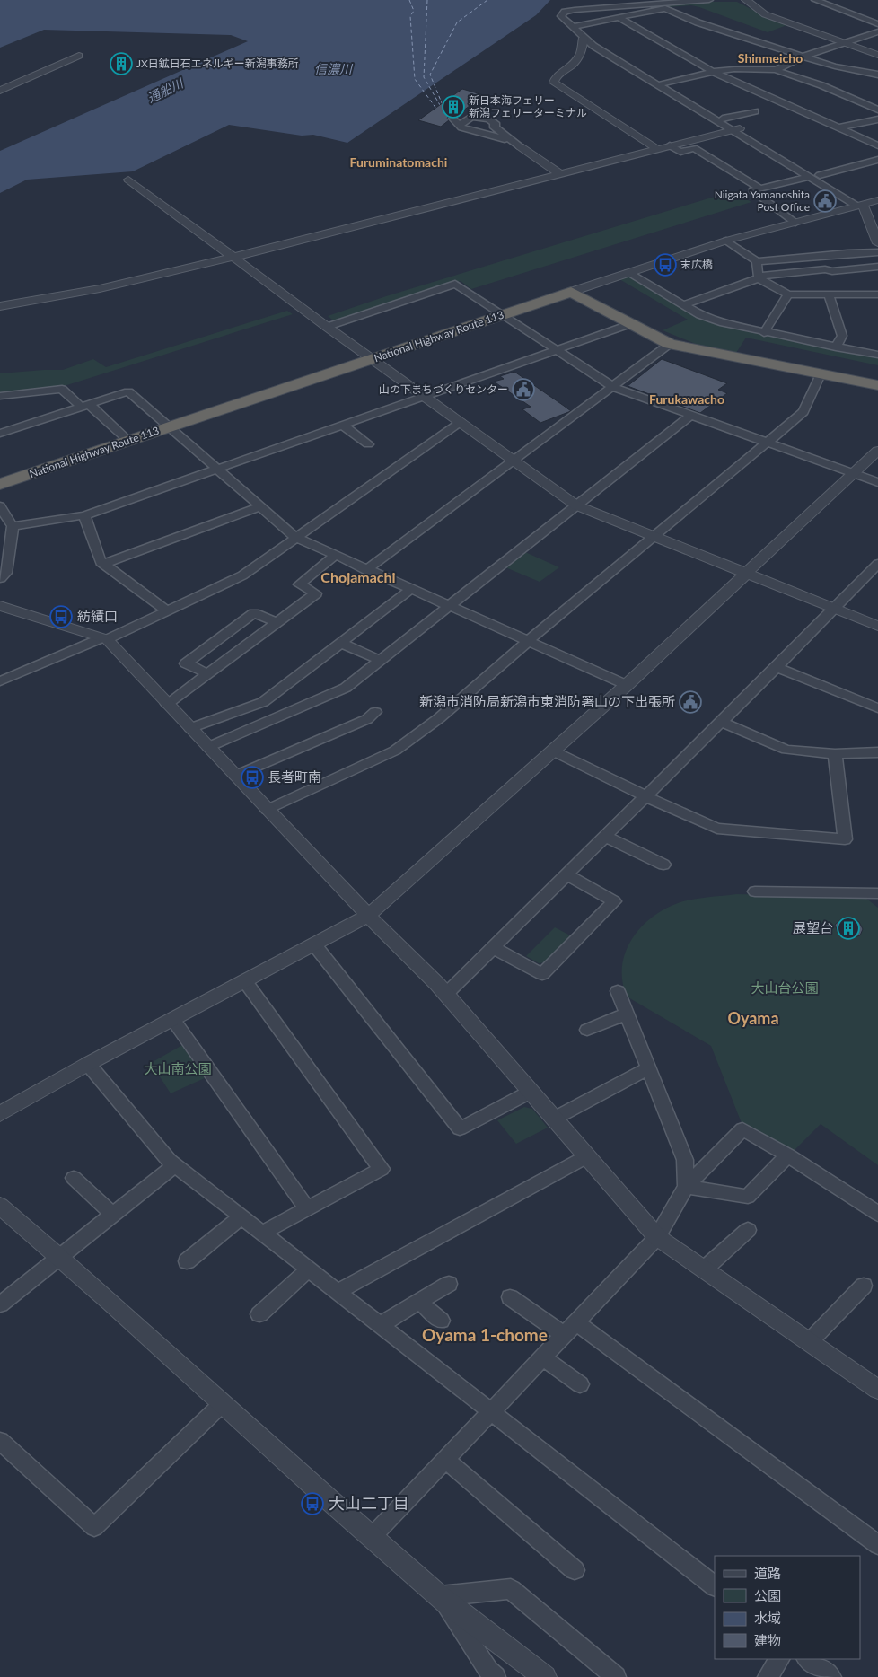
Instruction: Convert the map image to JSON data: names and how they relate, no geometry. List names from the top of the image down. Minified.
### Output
{"streets":{"highway":["National Highway Route 113"]},"districts":["Shinmeicho","Furuminatomachi","Furukawacho","Chojamachi","Oyama","Oyama 1-chome"],"water":["信濃川","通船川"],"parks":["大山台公園","大山南公園"],"places":{"building":["JX日鉱日石エネルギー新潟事務所","新日本海フェリー 新潟フェリーターミナル","展望台"],"public building":["Niigata Yamanoshita Post Office","山の下まちづくりセンター","新潟市消防局新潟市東消防署山の下出張所"],"bus stop":["末広橋","紡績口","長者町南","大山二丁目"]},"legend":["道路","公園","水域","建物"]}
